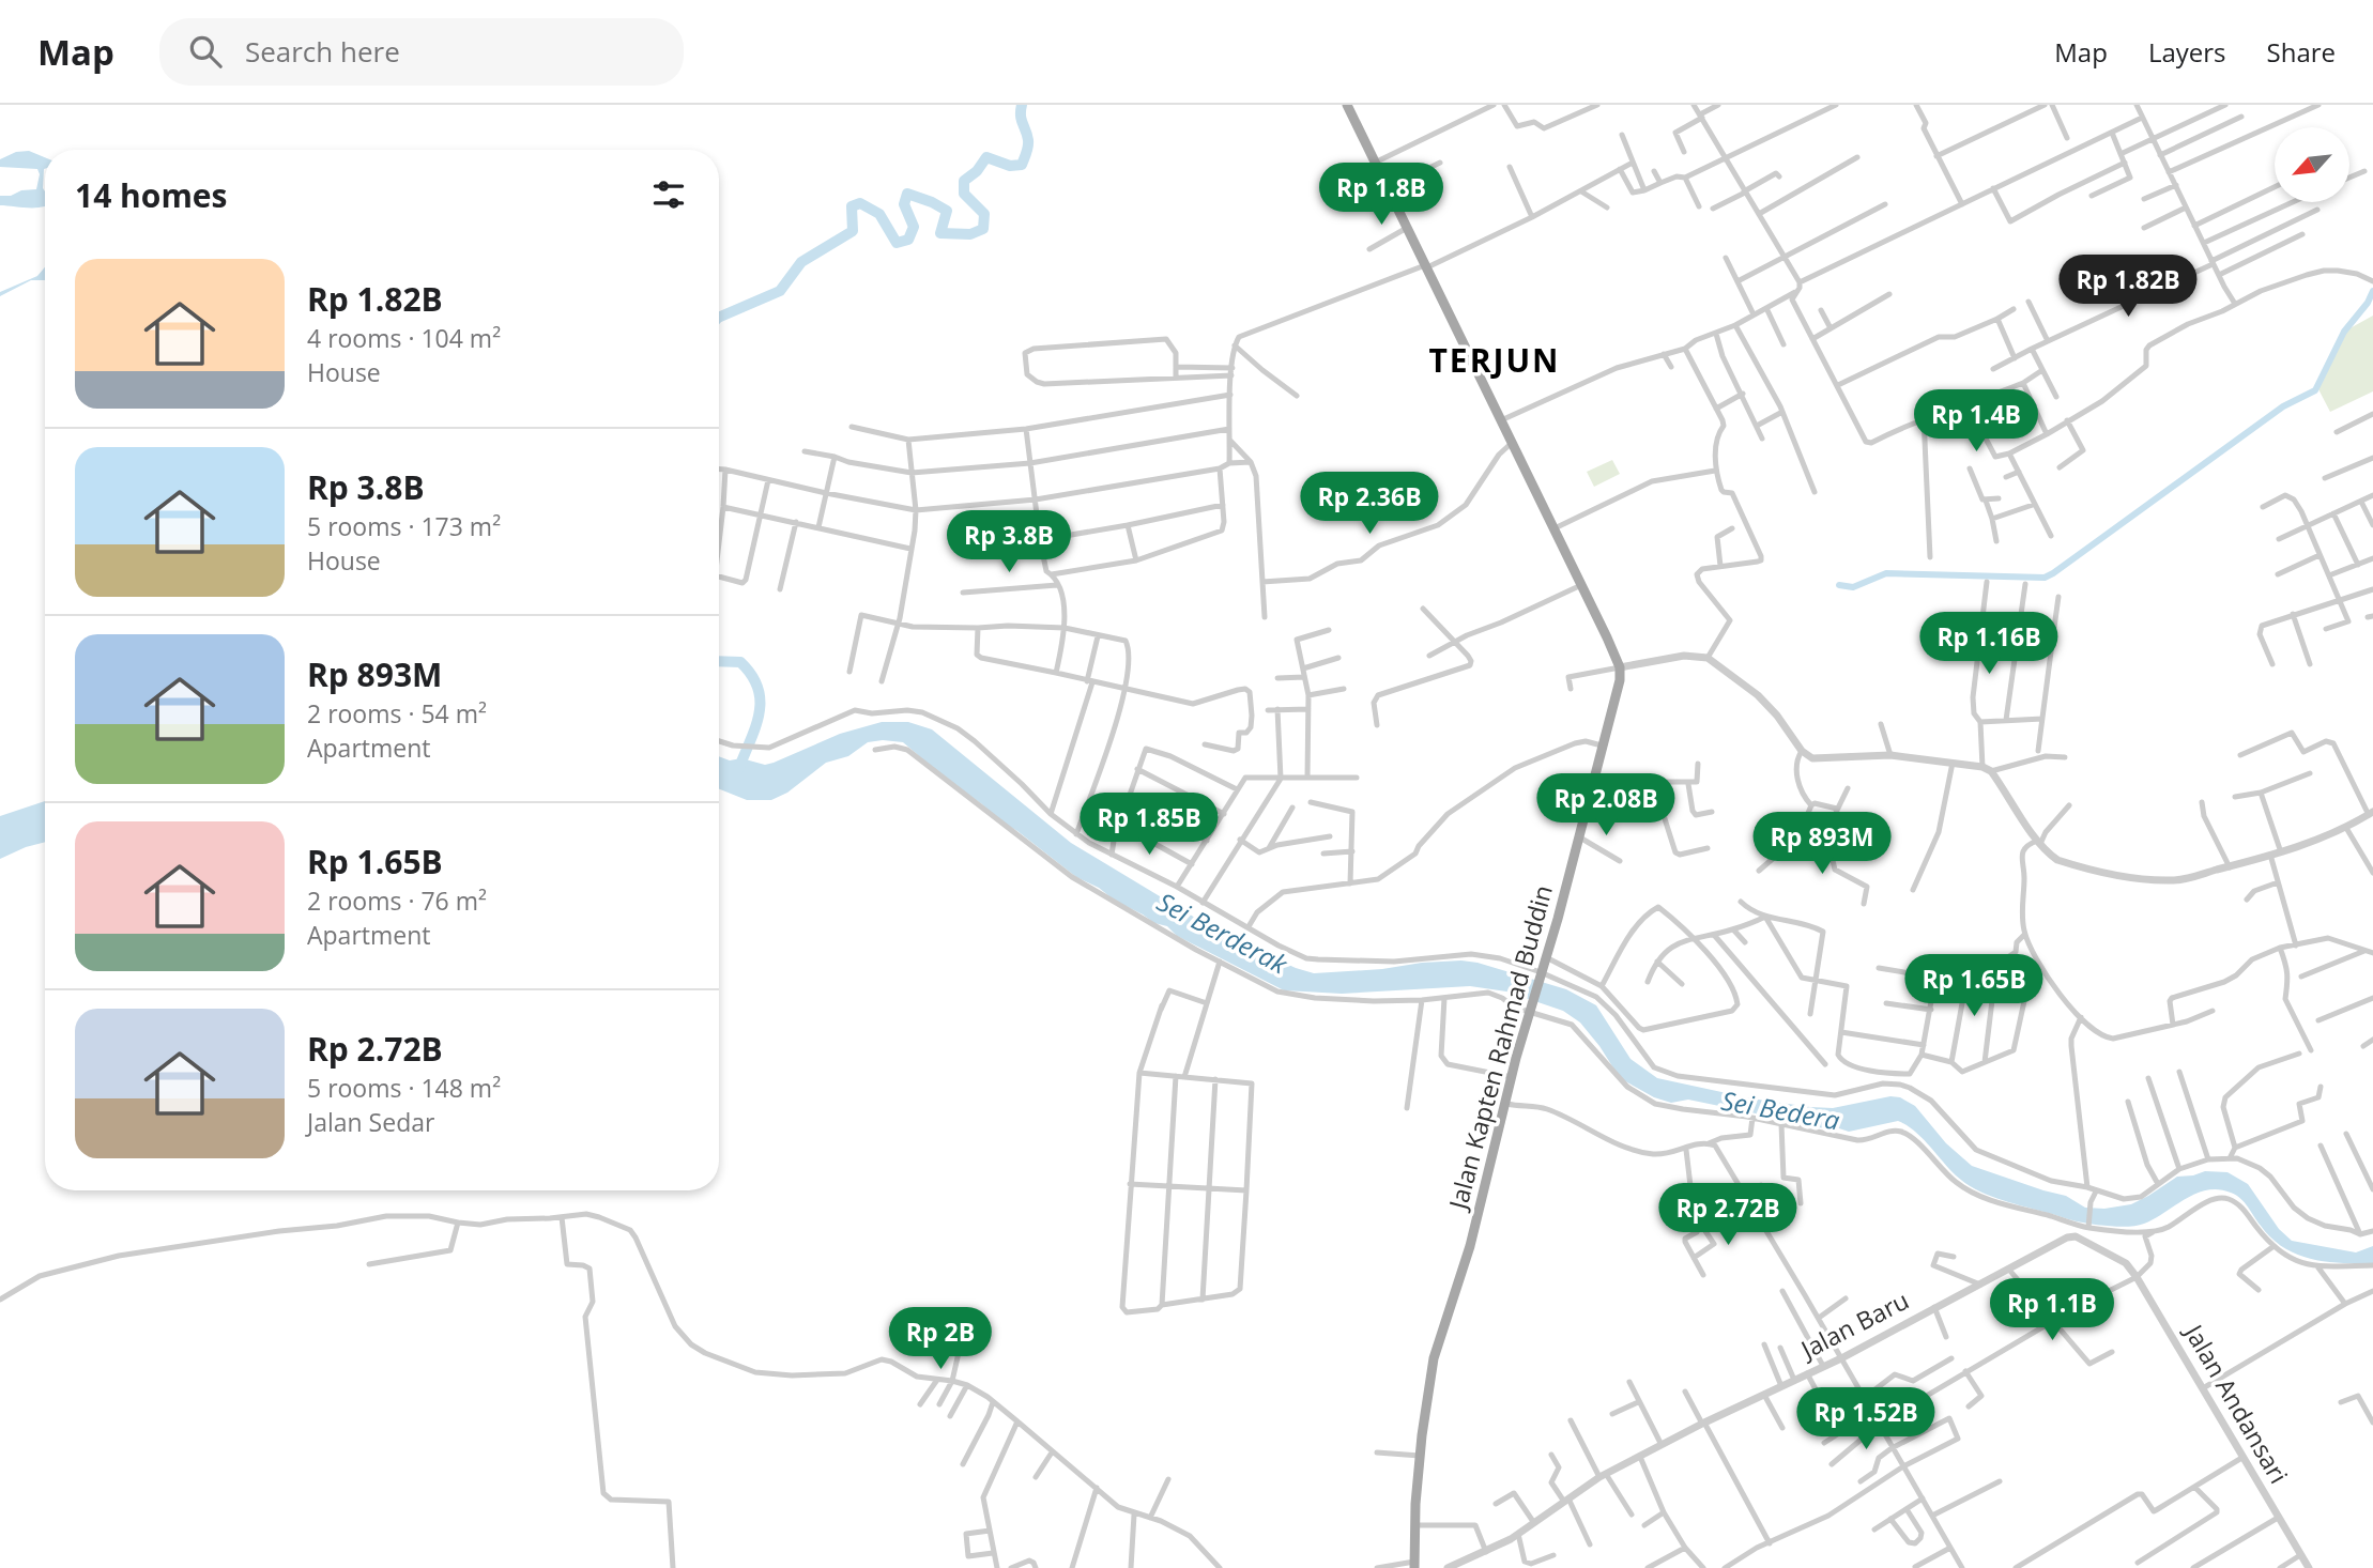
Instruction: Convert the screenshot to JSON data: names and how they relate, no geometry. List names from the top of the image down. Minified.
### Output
{"streets":{"main road":["Jalan Kapten Rahmad Buddin"],"street":["Jalan Baru","Jalan Andansari"]},"crossings":[["Jalan Baru","Jalan Andansari"]],"districts":["TERJUN"],"water":["Sei Berderak","Sei Bedera"],"north":"bottom left","page":{"header":"Map","search":"Search here","nav":["Map","Layers","Share"],"heading":"14 homes","price":["Rp 1.8B","Rp 1.82B","Rp 1.4B","Rp 2.36B","Rp 3.8B","Rp 1.16B","Rp 2.08B","Rp 1.85B","Rp 893M","Rp 1.65B","Rp 2.72B","Rp 1.1B","Rp 2B","Rp 1.52B"],"list":[{"name":"Rp 1.82B","note":"4 rooms · 104 m² · House"},{"name":"Rp 3.8B","note":"5 rooms · 173 m² · House"},{"name":"Rp 893M","note":"2 rooms · 54 m² · Apartment"},{"name":"Rp 1.65B","note":"2 rooms · 76 m² · Apartment"},{"name":"Rp 2.72B","note":"5 rooms · 148 m² · Jalan Sedar"}]}}
